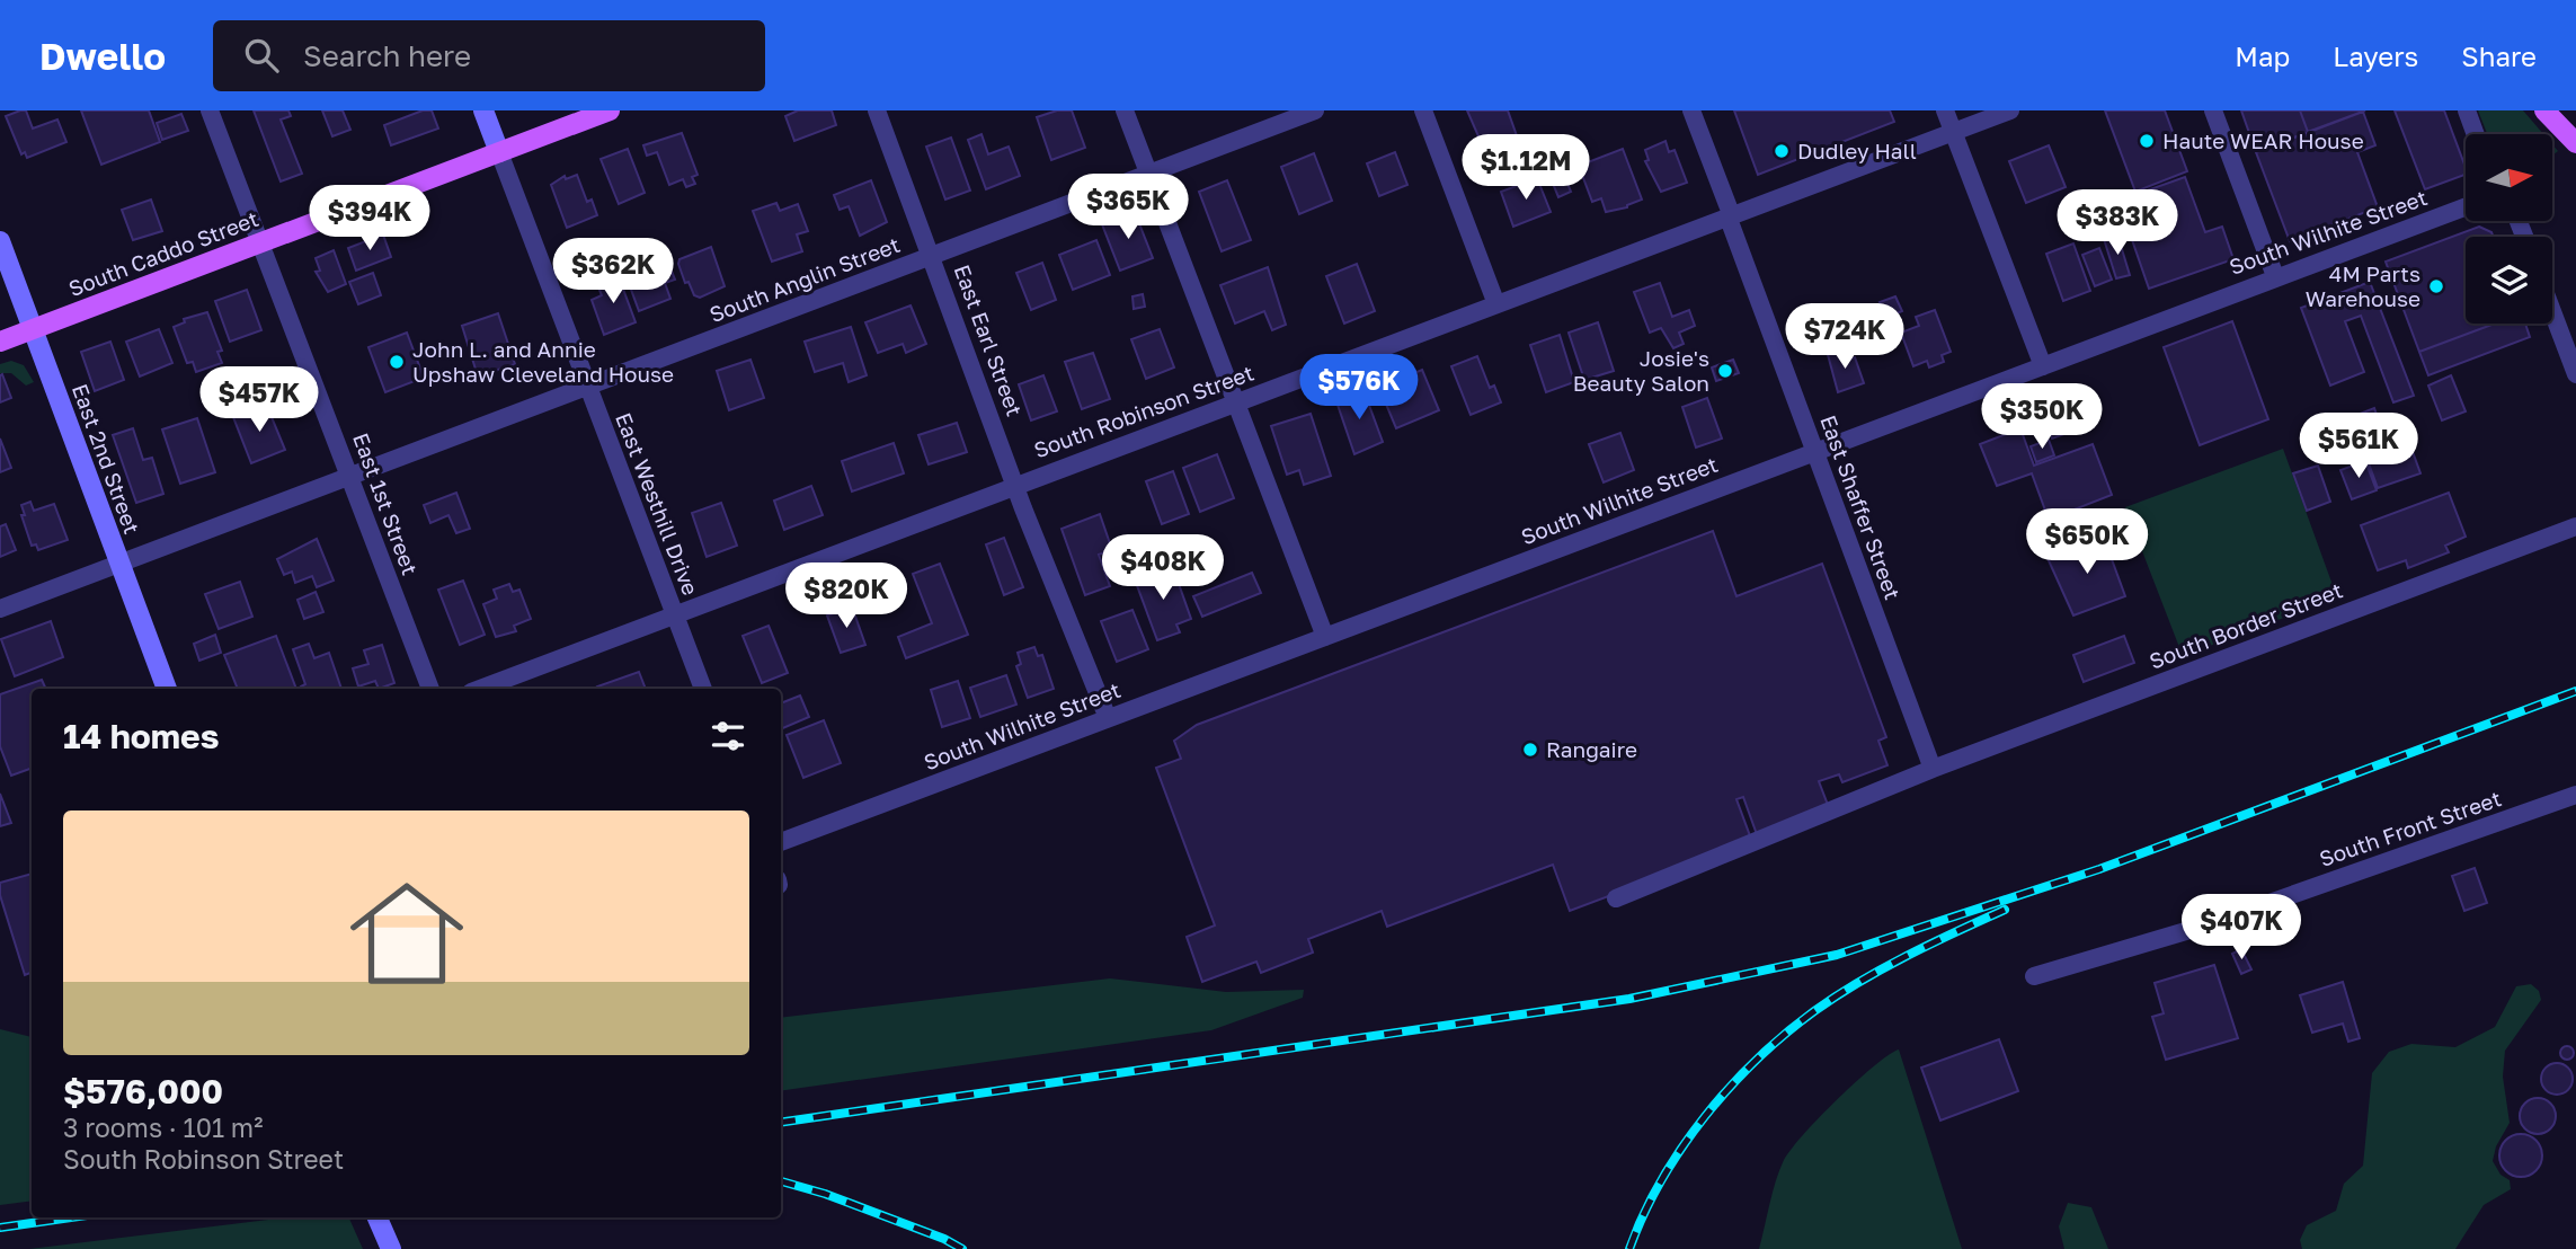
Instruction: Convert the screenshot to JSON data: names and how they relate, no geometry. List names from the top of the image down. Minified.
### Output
{"streets":{"main road":["South Caddo Street","East 2nd Street","East Westhill Drive"],"street":["South Wilhite Street","South Anglin Street","East Earl Street","South Robinson Street","East 1st Street","East Shaffer Street","South Border Street","South Front Street"]},"crossings":[["South Wilhite Street","East Earl Street"],["South Wilhite Street","East Shaffer Street"],["South Caddo Street","East 2nd Street"],["South Caddo Street","East 1st Street"],["South Caddo Street","East Westhill Drive"],["South Anglin Street","East Earl Street"],["South Anglin Street","East 2nd Street"],["South Anglin Street","East 1st Street"],["South Anglin Street","East Westhill Drive"],["East Earl Street","South Robinson Street"],["South Robinson Street","East Westhill Drive"],["South Robinson Street","East Shaffer Street"],["East Shaffer Street","South Border Street"]],"places":["Haute WEAR House","Dudley Hall","4M Parts Warehouse","John L. and Annie Upshaw Cleveland House","Josie's Beauty Salon","Rangaire"],"north":"right","page":{"header":"Dwello","search":"Search here","nav":["Map","Layers","Share"],"price":["$1.12M","$365K","$394K","$383K","$362K","$724K","$576K","$457K","$350K","$561K","$650K","$408K","$820K","$407K"],"heading":"14 homes","list":[{"name":"$576,000","note":"3 rooms · 101 m² · South Robinson Street"}]}}
